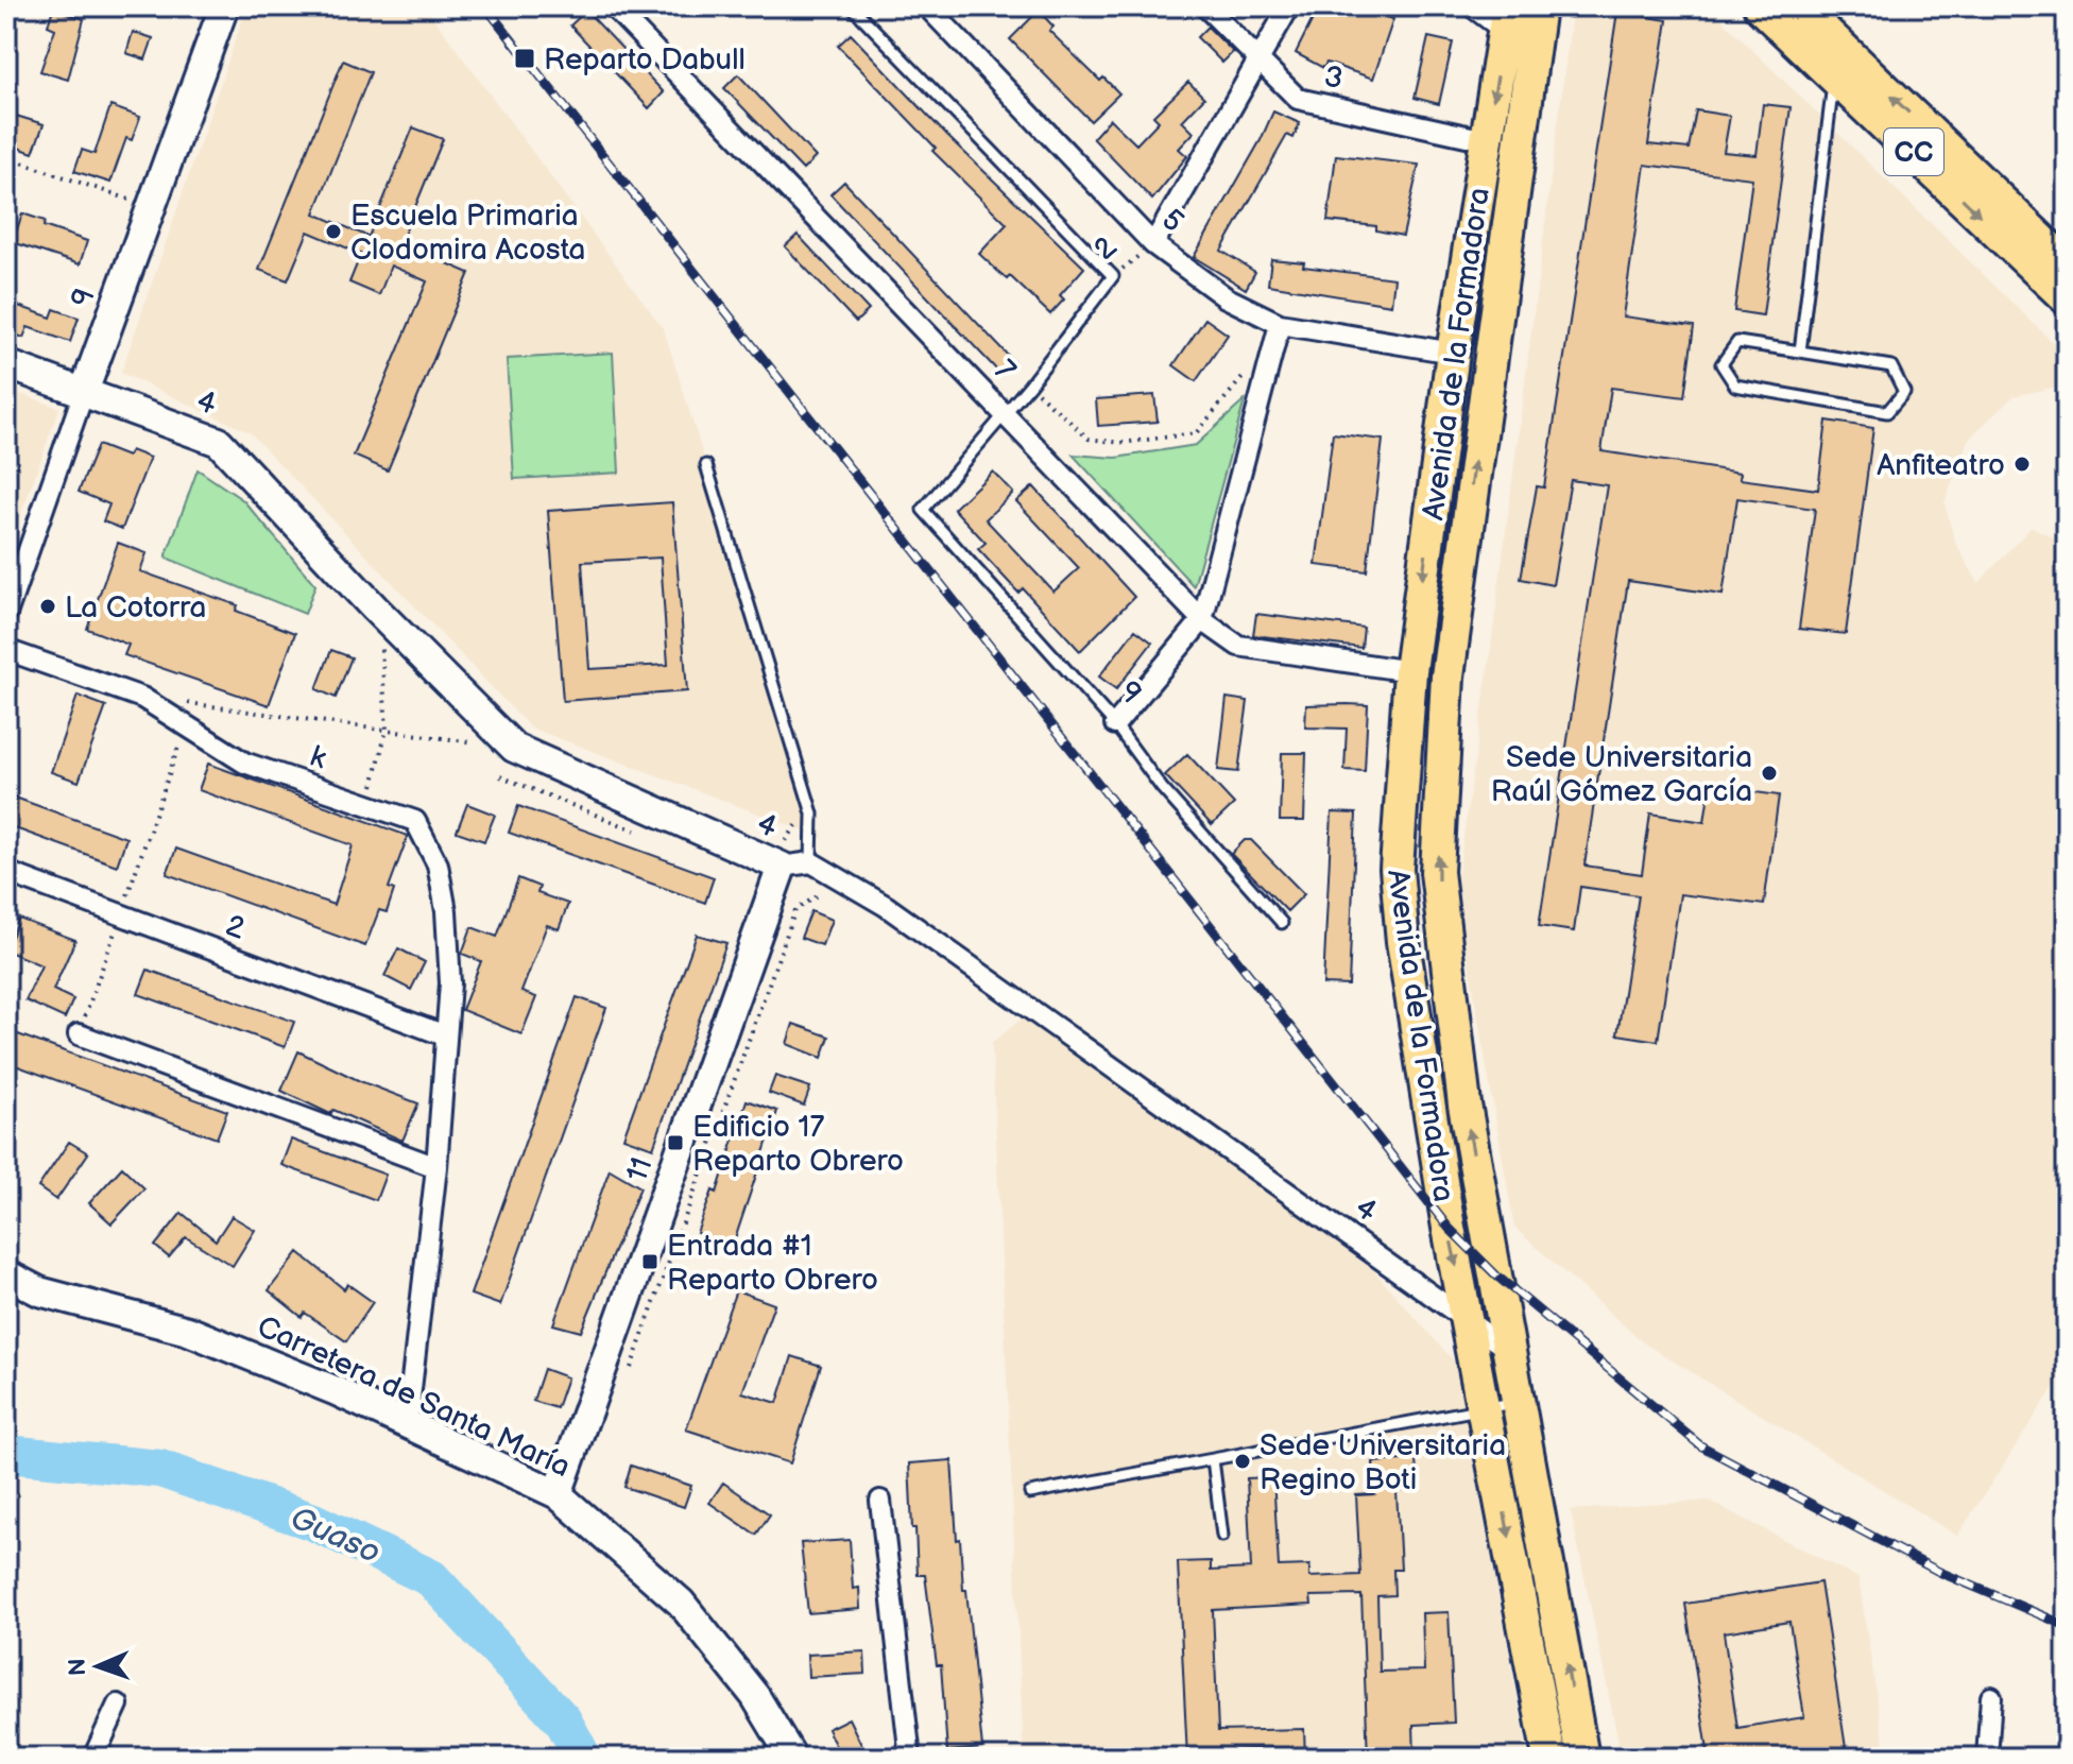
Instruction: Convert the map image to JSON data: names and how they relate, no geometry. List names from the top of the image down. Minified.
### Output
{"streets":{"main road":["CC","Avenida de la Formadora"],"street":["3","5","2","9","7","4","k","11","Carretera de Santa María"]},"crossings":[["3","2"],["3","Avenida de la Formadora"],["5","2"],["5","Avenida de la Formadora"],["2","9"],["2","7"],["2","k"],["9","4"],["Avenida de la Formadora","7"],["Avenida de la Formadora","4"],["4","11"],["k","Carretera de Santa María"],["11","Carretera de Santa María"]],"water":["Guaso"],"places":{"transit":["Reparto Dabull","Edificio 17 Reparto Obrero","Entrada #1 Reparto Obrero"],"other":["Escuela Primaria Clodomira Acosta","Anfiteatro","La Cotorra","Sede Universitaria Raúl Gómez García","Sede Universitaria Regino Boti"]},"north":"left"}
